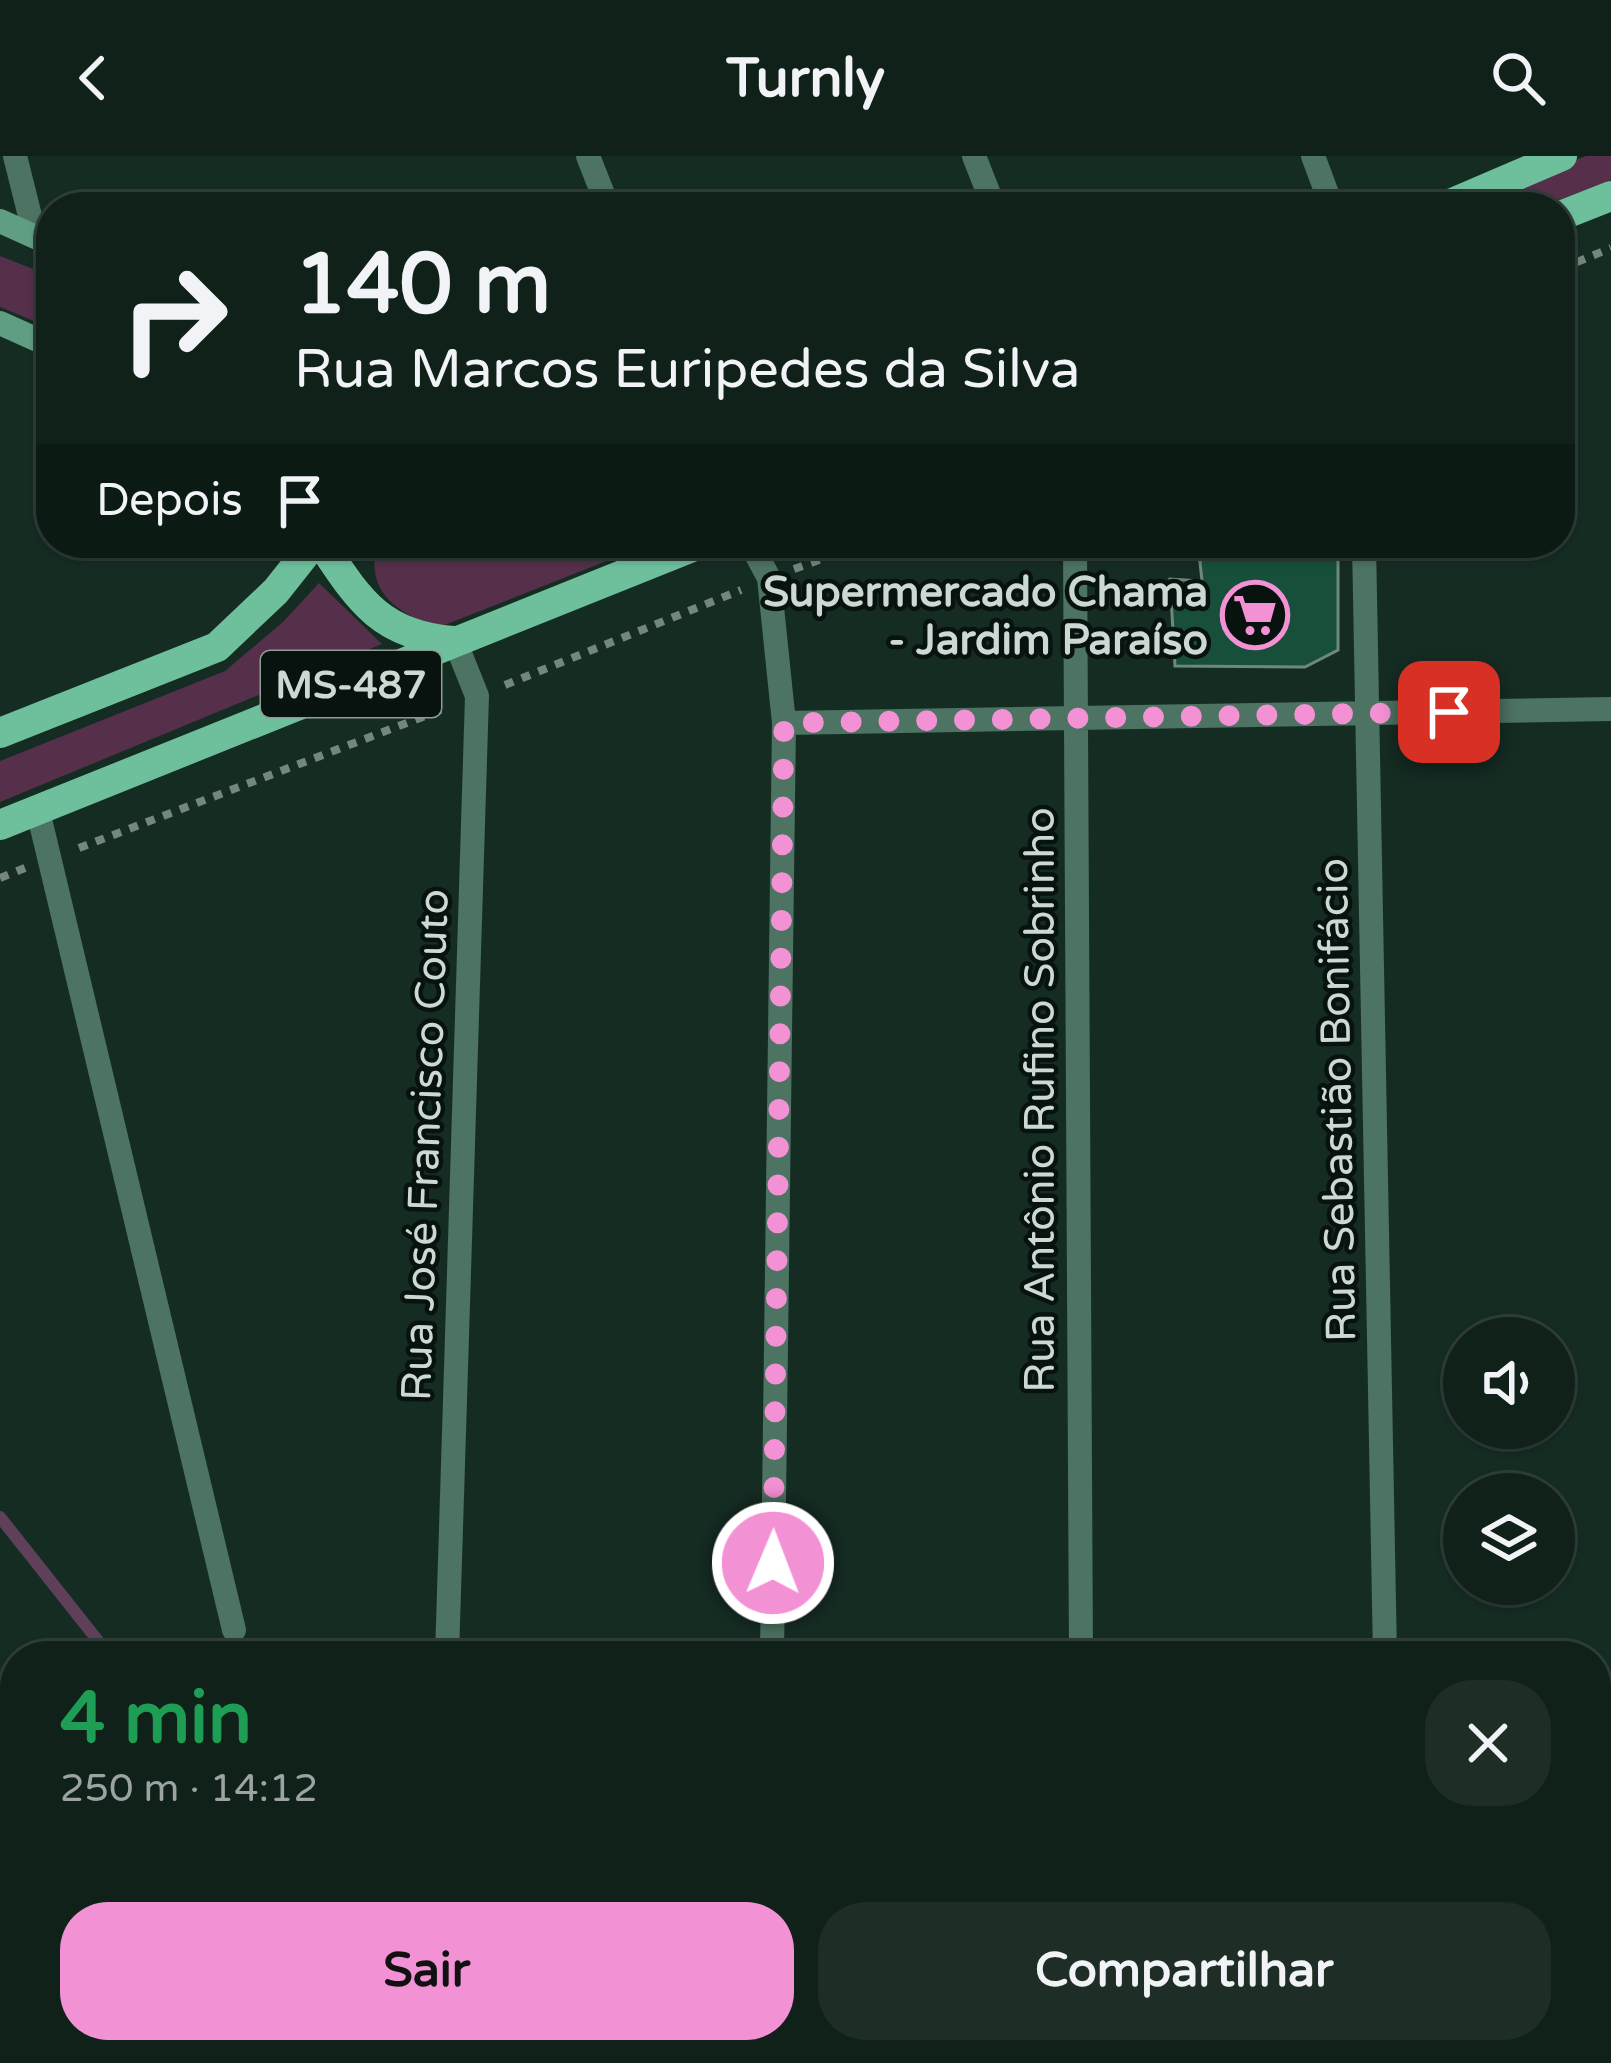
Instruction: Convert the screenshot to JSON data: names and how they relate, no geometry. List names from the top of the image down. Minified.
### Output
{"streets":{"main road":["MS-487"],"street":["Rua Antônio Rufino Sobrinho","Rua Sebastião Bonifácio","Rua José Francisco Couto"]},"crossings":[["MS-487","Rua José Francisco Couto"]],"places":{"supermarket":["Supermercado Chama - Jardim Paraíso"]},"page":{"header":"Turnly","turn":["140 m","Rua Marcos Euripedes da Silva"],"then":"Depois","heading":["4 min","250 m · 14:12"],"buttons":["Sair","Compartilhar"]}}
